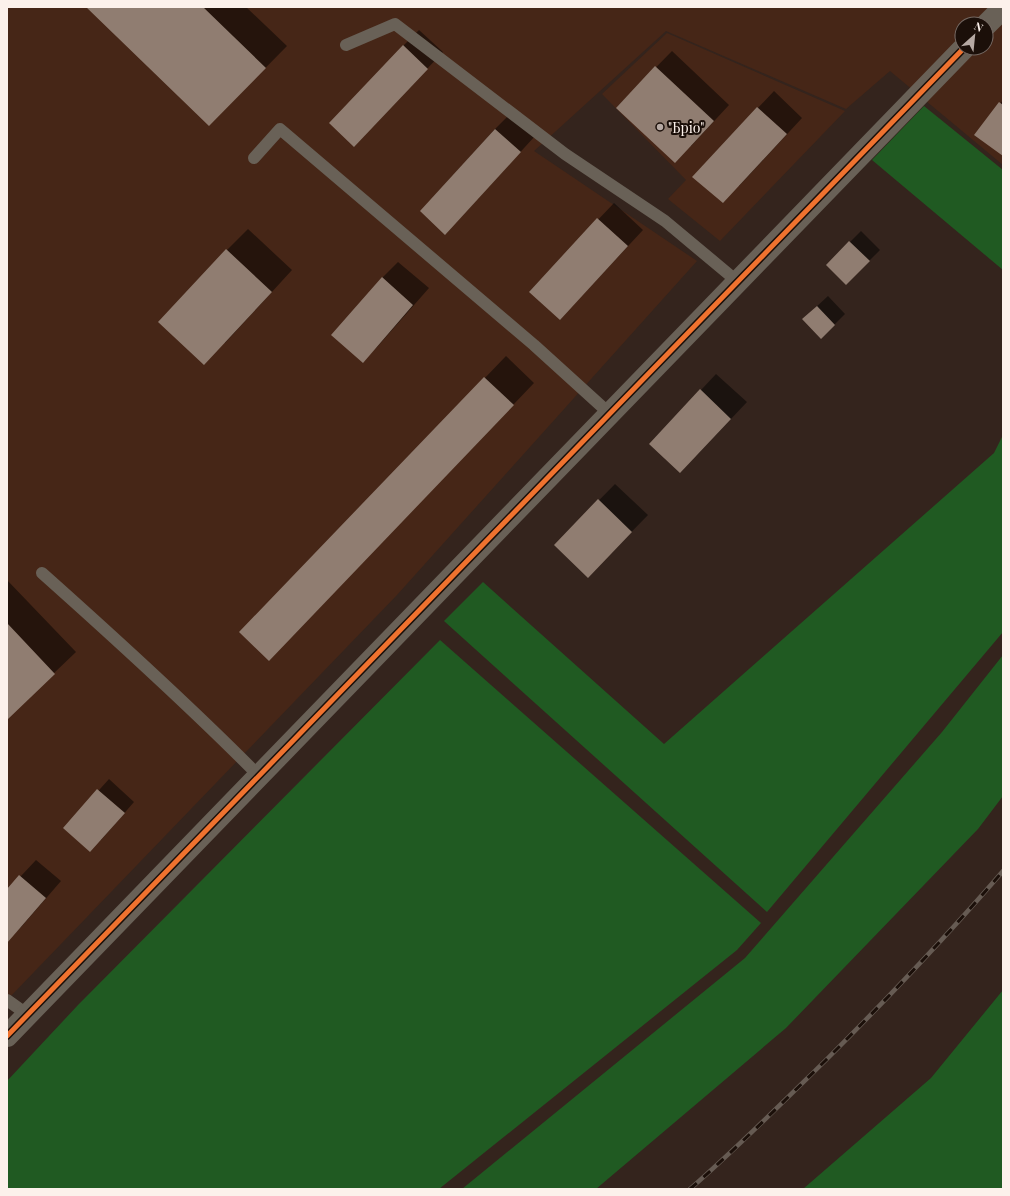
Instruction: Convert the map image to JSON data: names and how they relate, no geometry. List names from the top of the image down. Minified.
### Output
{"places":["\"Бріо\""],"north":"top right"}
